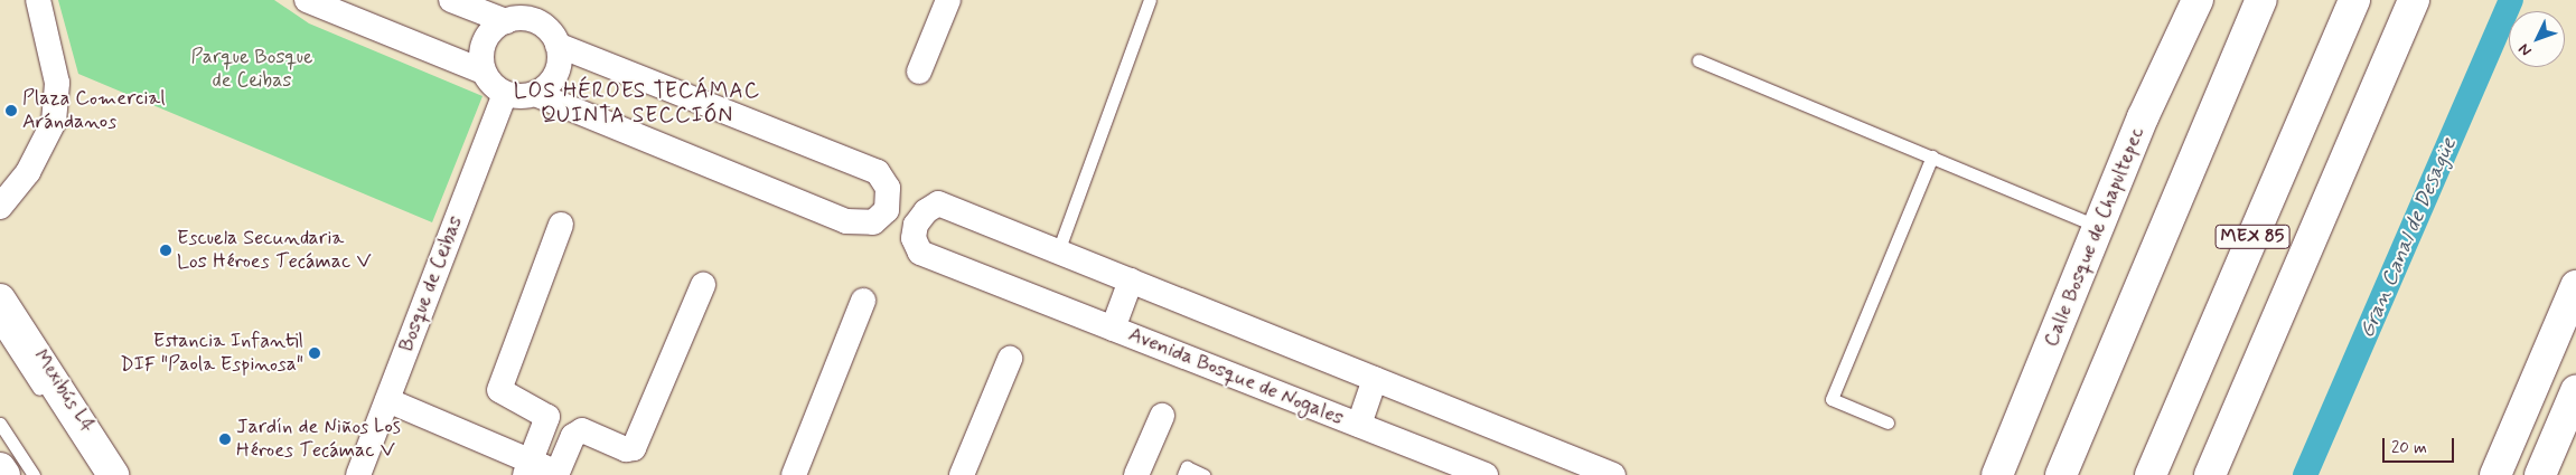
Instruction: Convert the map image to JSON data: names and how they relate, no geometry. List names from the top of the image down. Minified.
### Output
{"streets":{"main road":["Calle Bosque de Chapultepec","MEX 85"],"street":["Bosque de Ceibas","Avenida Bosque de Nogales"],"lane":["Mexibús L4"]},"districts":["LOS HÉROES TECÁMAC QUINTA SECCIÓN"],"water":["Gran Canal de Desagüe"],"parks":["Parque Bosque de Ceibas"],"places":["Plaza Comercial Arándanos","Escuela Secundaria Los Héroes Tecámac V","Estancia Infantil DIF \"Paola Espinosa\"","Jardín de Niños Los Héroes Tecámac V"],"scale_bar":"20 m","north":"bottom left"}
